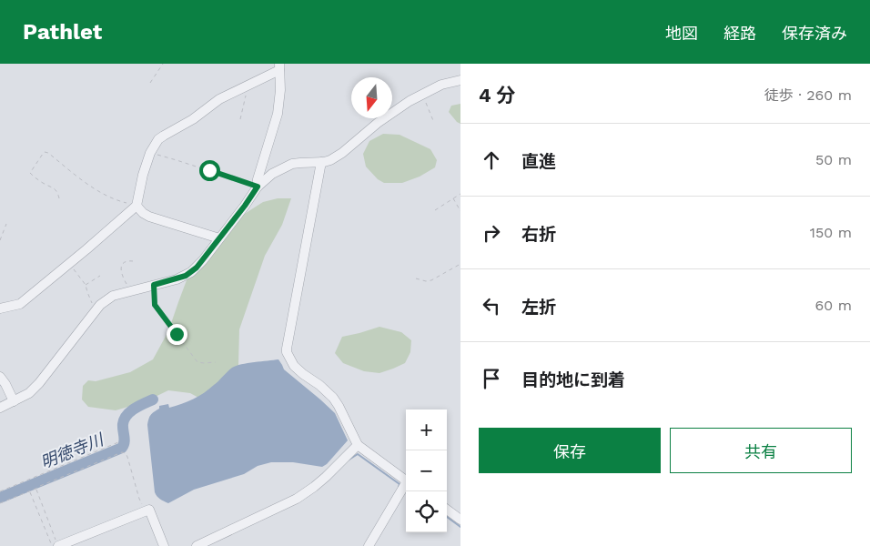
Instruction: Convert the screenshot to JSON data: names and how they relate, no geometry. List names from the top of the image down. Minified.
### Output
{"water":["明徳寺川"],"north":"bottom","page":{"header":"Pathlet","nav":["地図","経路","保存済み"],"heading":["4 分","徒歩 · 260 m"],"list":[["直進","50 m"],["右折","150 m"],["左折","60 m"],"目的地に到着"],"map_buttons":["+","−"],"buttons":["保存","共有"]}}
